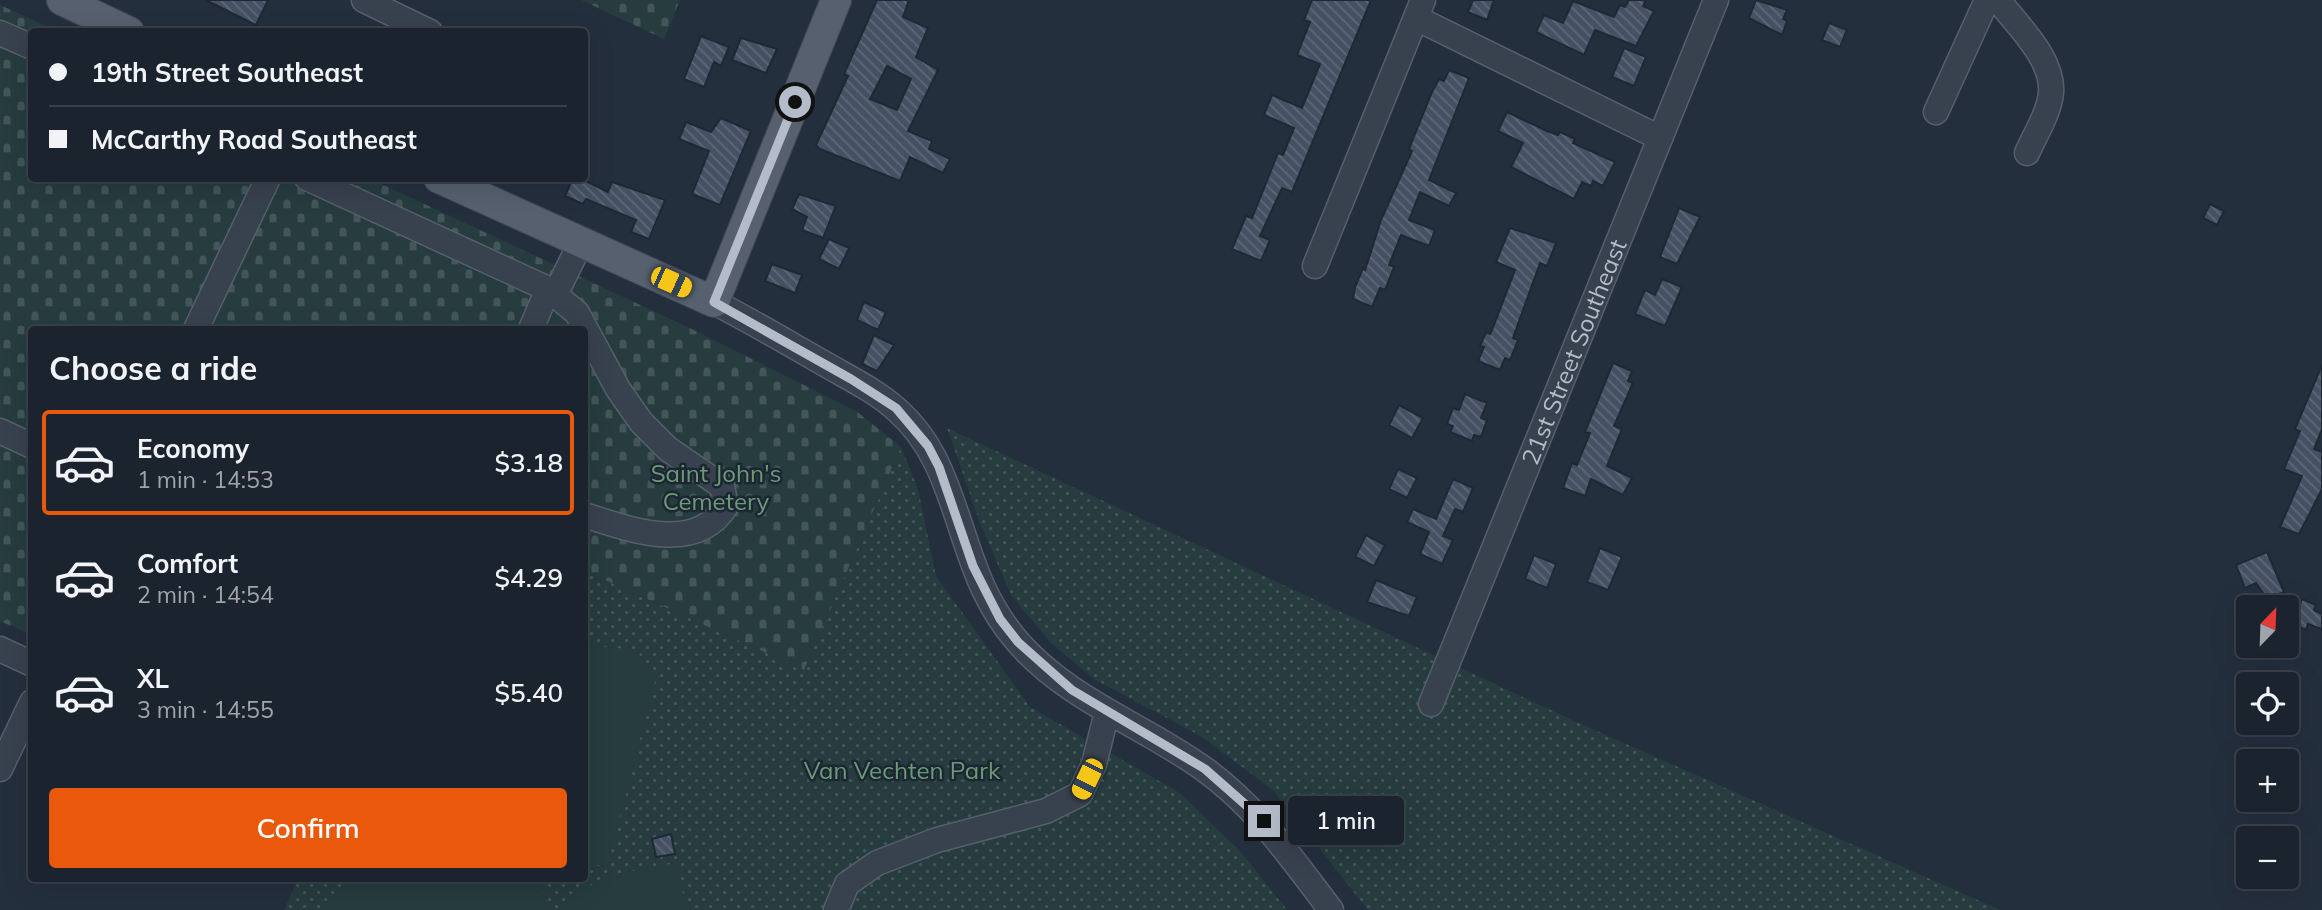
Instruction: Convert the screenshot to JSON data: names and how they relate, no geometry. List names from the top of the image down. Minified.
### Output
{"streets":{"street":["21st Street Southeast"]},"parks":["Saint John's Cemetery","Van Vechten Park"],"north":"top right","page":{"banner":["19th Street Southeast","McCarthy Road Southeast"],"heading":"Choose a ride","list":[{"name":"Economy","note":"1 min · 14:53","value":"$3.18"},{"name":"Comfort","note":"2 min · 14:54","value":"$4.29"},{"name":"XL","note":"3 min · 14:55","value":"$5.40"}],"map_buttons":["+","−"],"buttons":"Confirm","bubble":"1 min"}}
